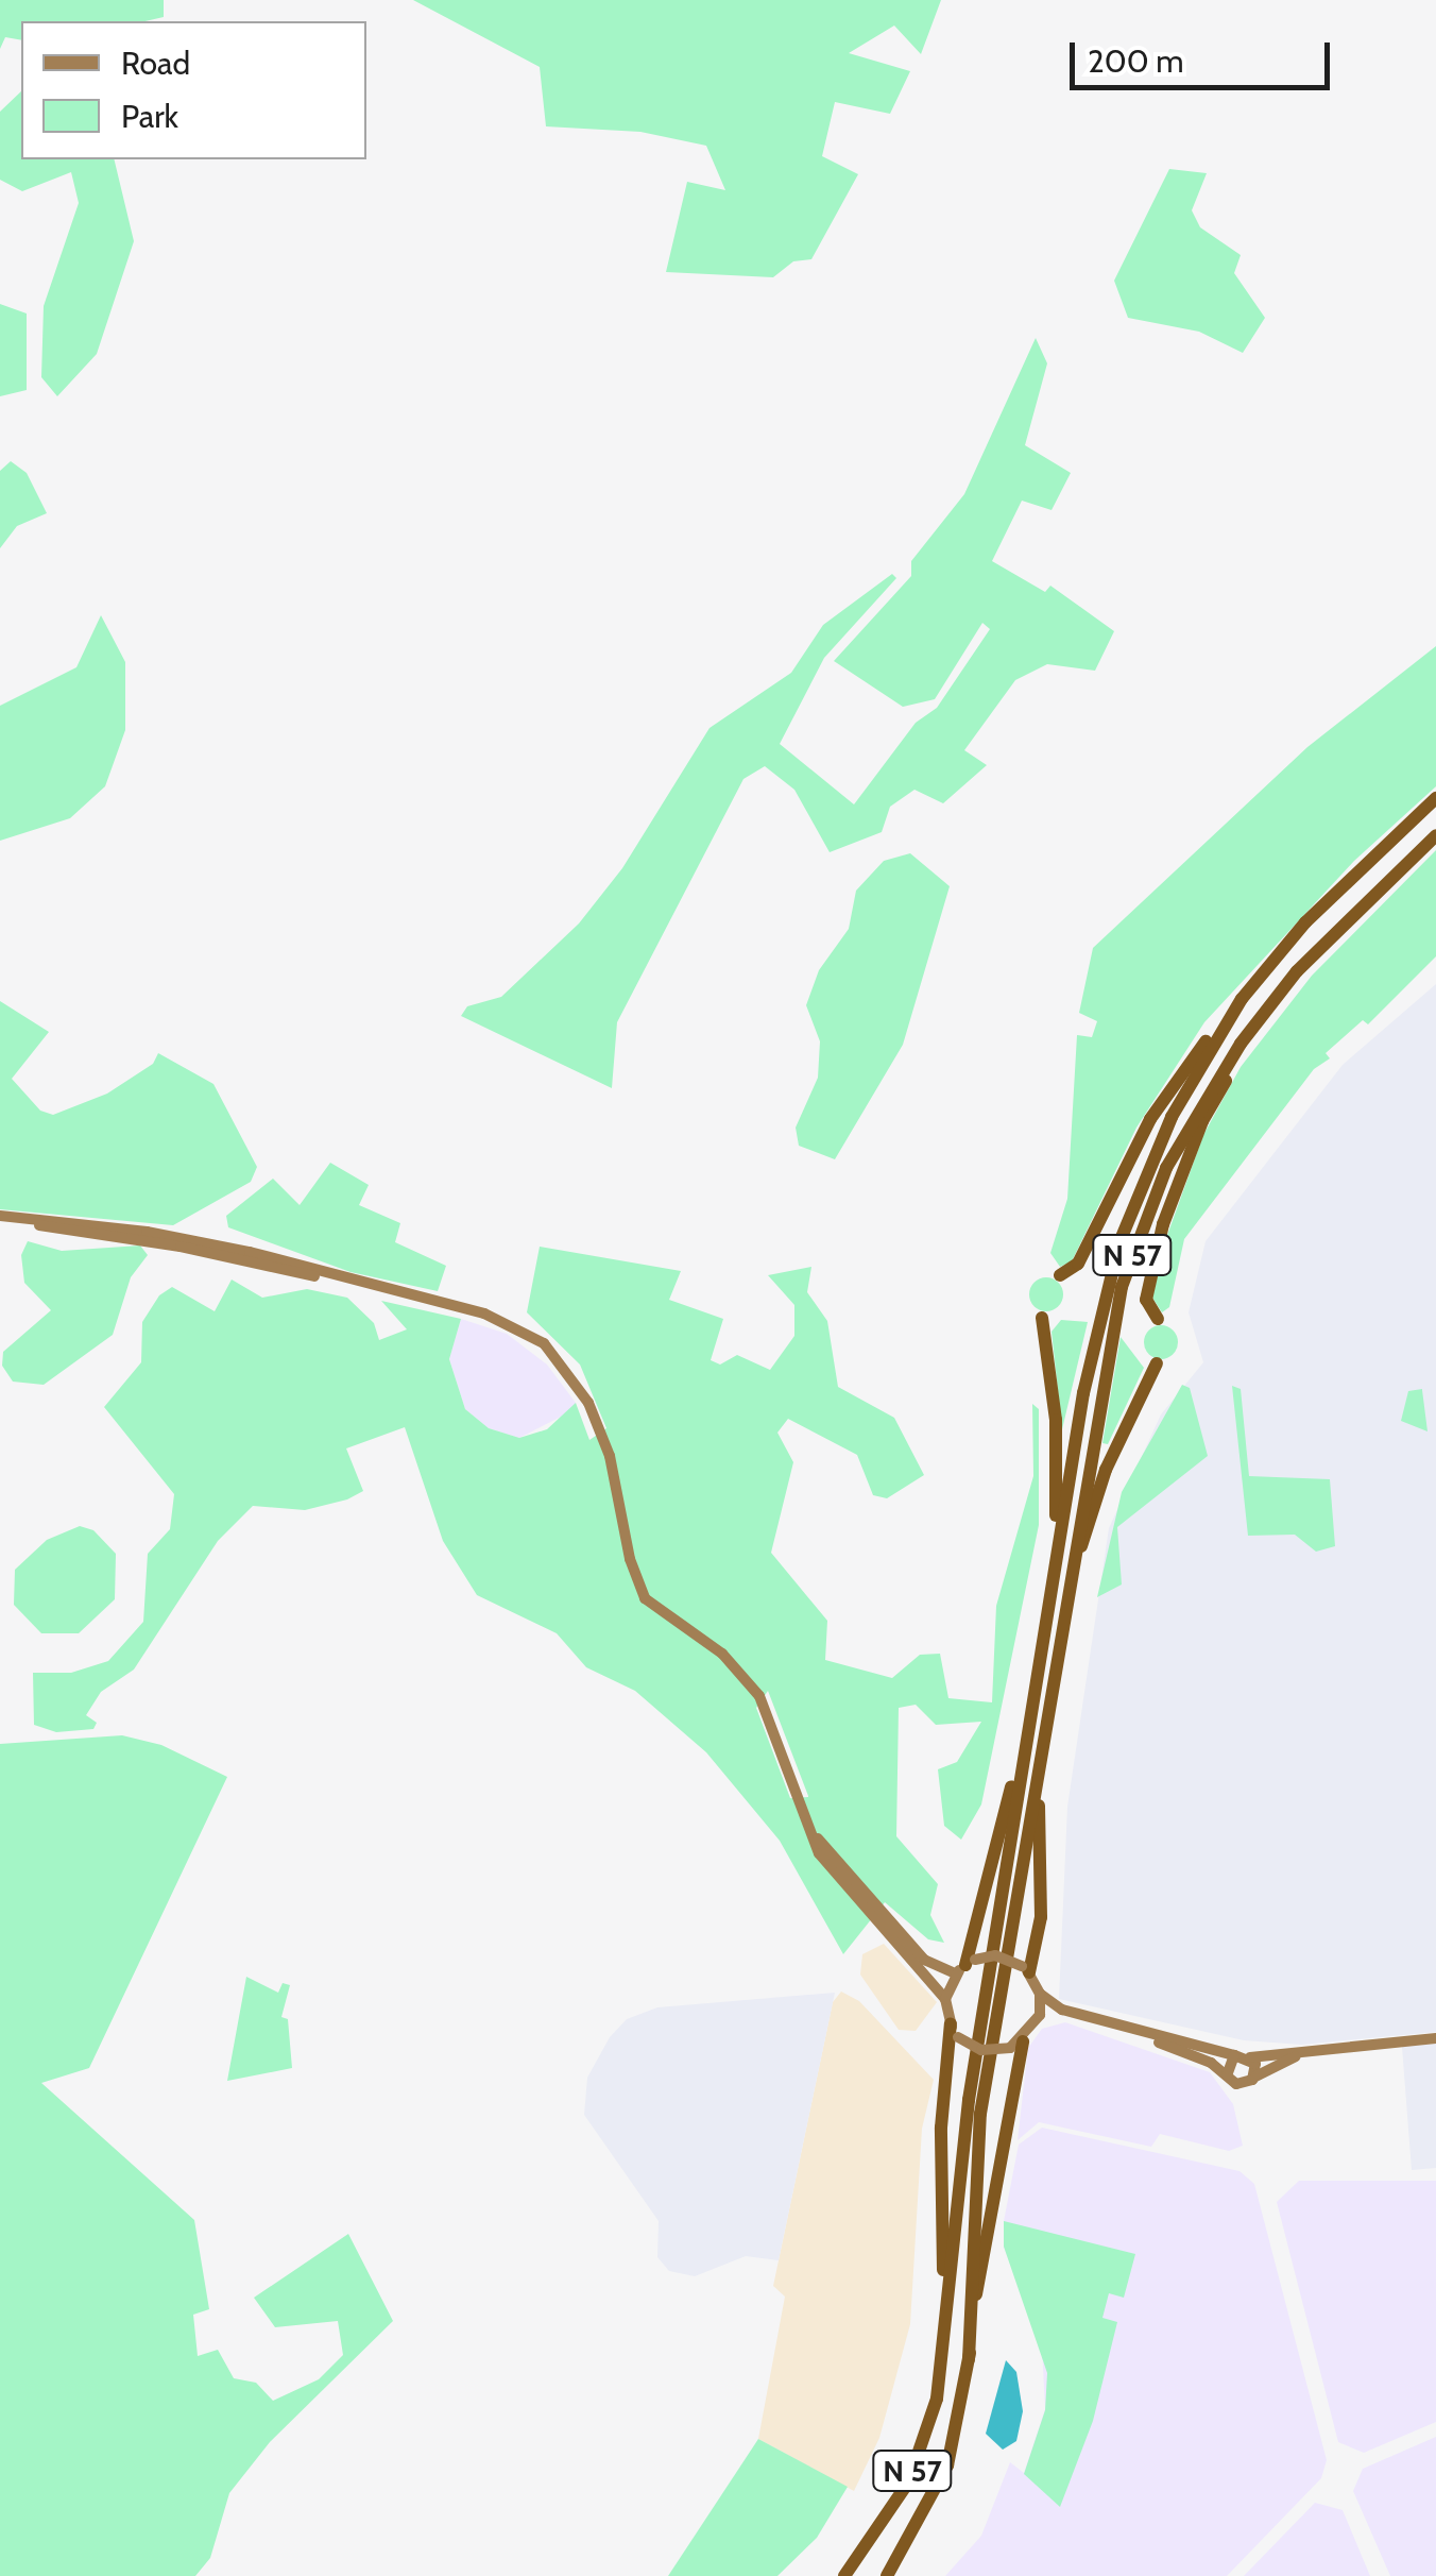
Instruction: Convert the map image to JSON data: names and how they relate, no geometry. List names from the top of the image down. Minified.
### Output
{"streets":{"highway":["N 57"]},"legend":["Road","Park"],"scale_bar":"200 m"}
